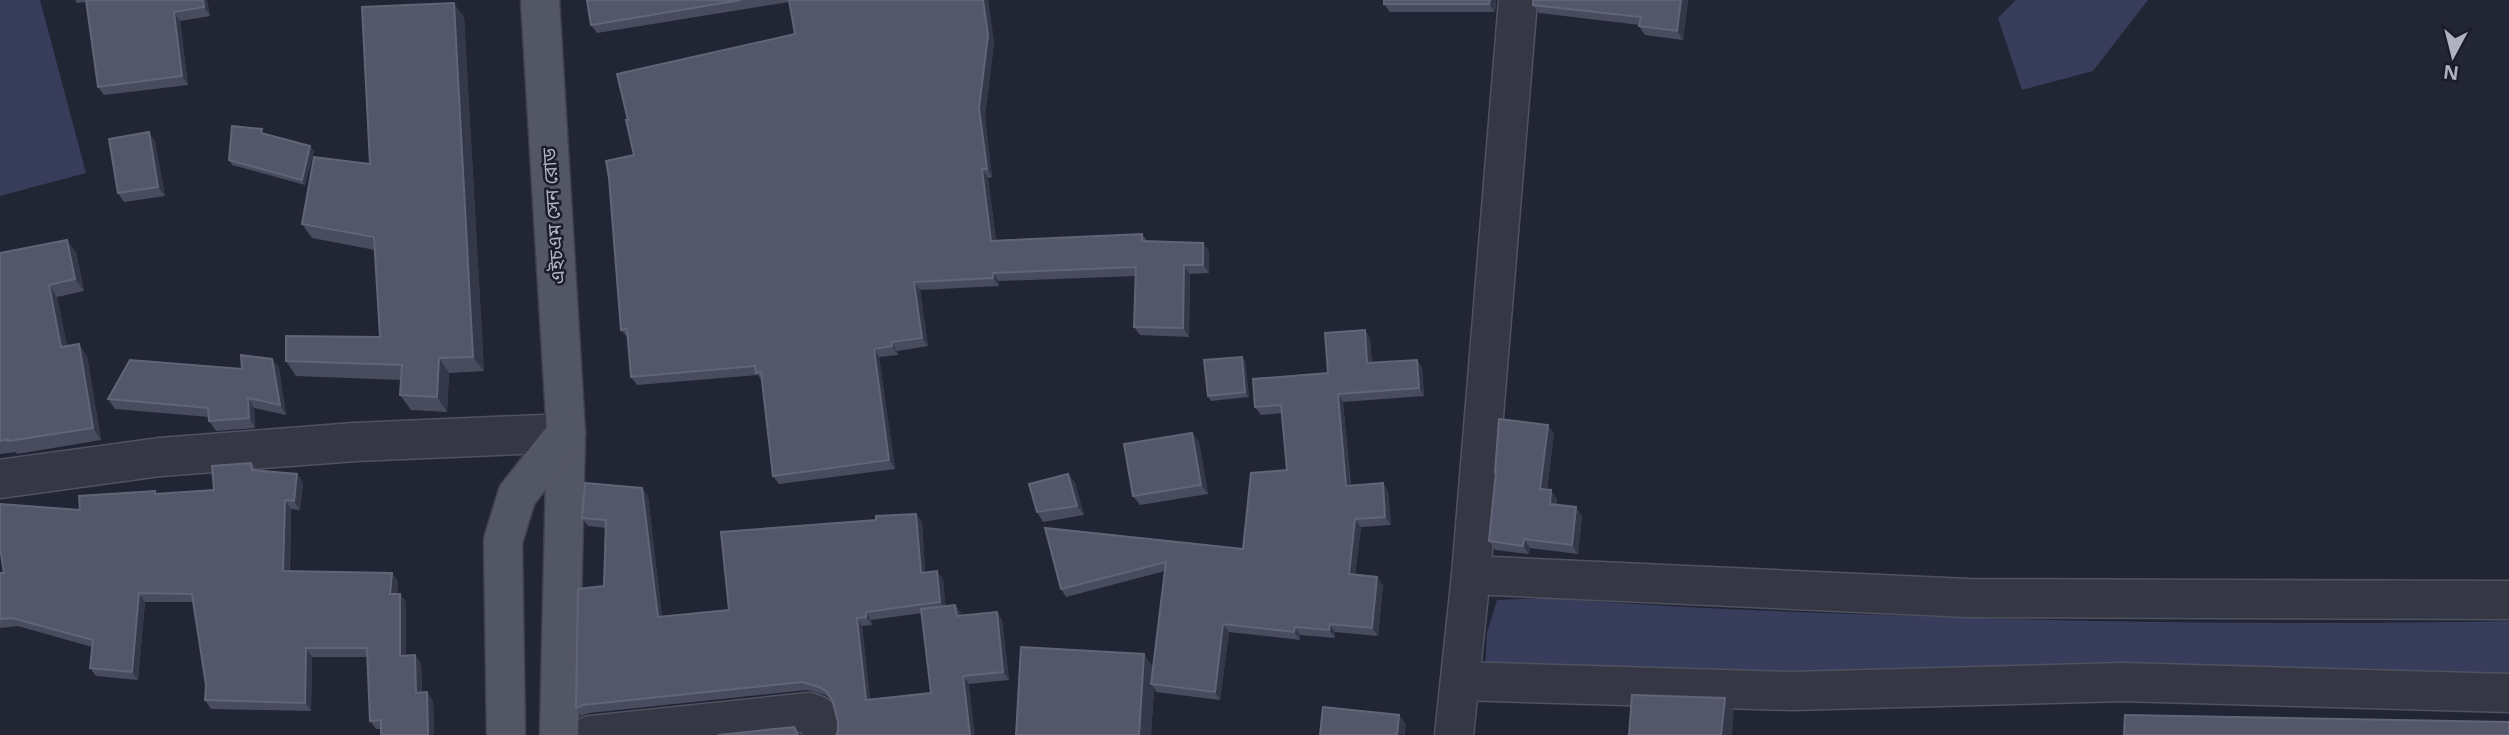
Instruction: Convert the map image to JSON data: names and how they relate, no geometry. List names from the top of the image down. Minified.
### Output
{"streets":{"main road":["এইচএম সেন রোড"]},"north":"bottom"}
